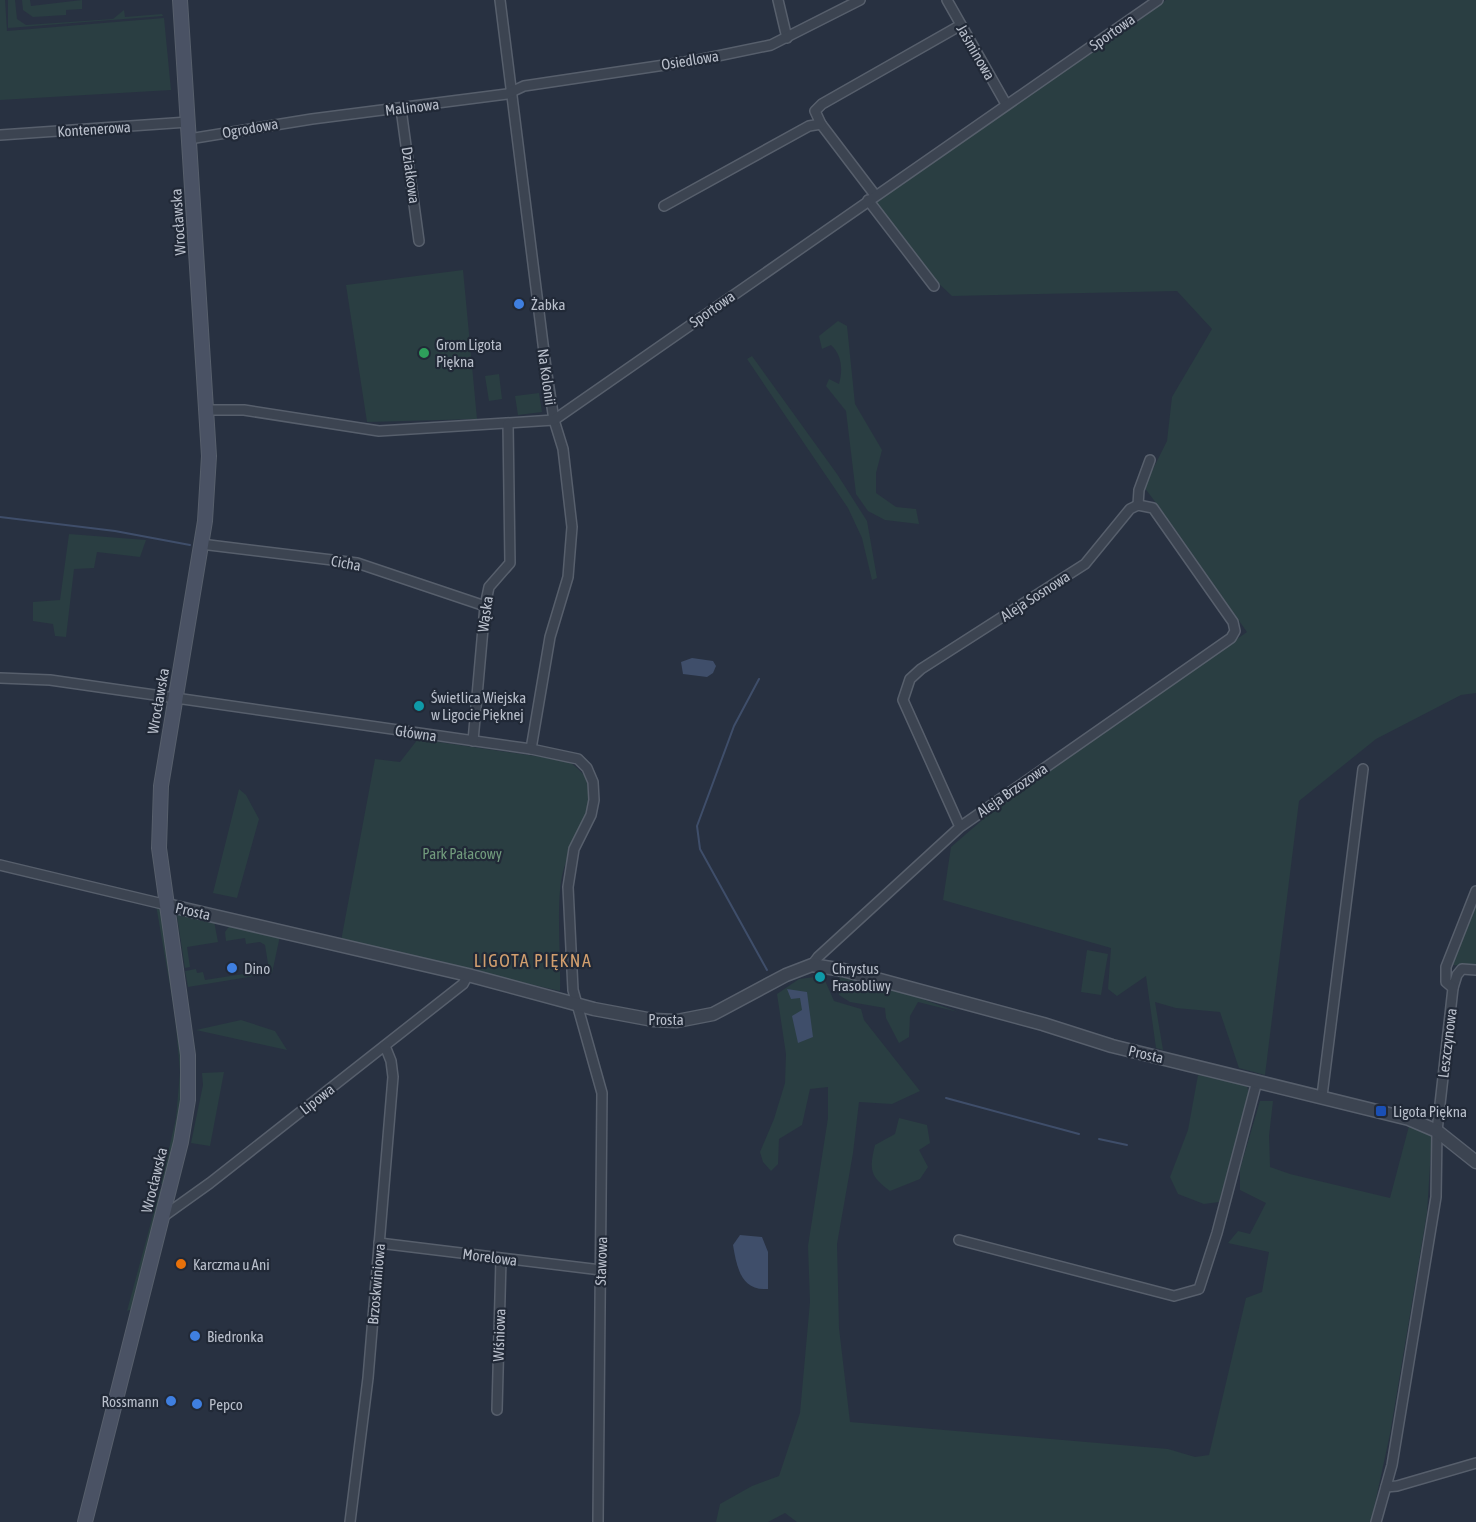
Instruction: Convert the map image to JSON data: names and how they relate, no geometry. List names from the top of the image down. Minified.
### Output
{"streets":{"main road":["Wrocławska"],"street":["Sportowa","Jaśminowa","Osiedlowa","Malinowa","Ogrodowa","Kontenerowa","Działkowa","Na Kolonii","Cicha","Aleja Sosnowa","Wąska","Główna","Aleja Brzozowa","Prosta","Leszczynowa","Lipowa","Morelowa","Stawowa","Brzoskwiniowa","Wiśniowa"]},"crossings":[["Sportowa","Jaśminowa"],["Sportowa","Na Kolonii"],["Osiedlowa","Malinowa"],["Osiedlowa","Na Kolonii"],["Malinowa","Ogrodowa"],["Malinowa","Działkowa"],["Malinowa","Na Kolonii"],["Ogrodowa","Wrocławska"],["Kontenerowa","Wrocławska"],["Wrocławska","Cicha"],["Wrocławska","Główna"],["Wrocławska","Prosta"],["Wrocławska","Lipowa"],["Na Kolonii","Główna"],["Cicha","Wąska"],["Aleja Sosnowa","Aleja Brzozowa"],["Wąska","Główna"],["Główna","Prosta"],["Główna","Stawowa"],["Aleja Brzozowa","Prosta"],["Prosta","Leszczynowa"],["Prosta","Lipowa"],["Prosta","Stawowa"],["Lipowa","Brzoskwiniowa"],["Morelowa","Stawowa"],["Morelowa","Brzoskwiniowa"],["Morelowa","Wiśniowa"]],"districts":["LIGOTA PIĘKNA"],"parks":["Park Pałacowy"],"places":{"other":["Żabka","Grom Ligota Piękna","Świetlica Wiejska w Ligocie Pięknej","Dino","Chrystus Frasobliwy","Karczma u Ani","Biedronka","Rossmann","Pepco"],"transit":["Ligota Piękna"]}}
